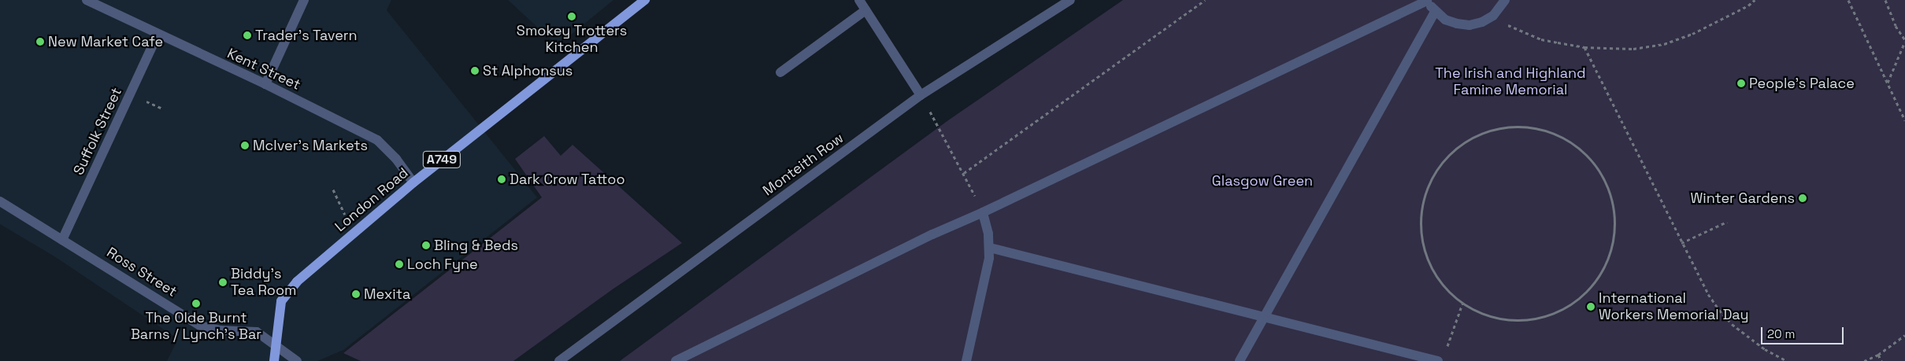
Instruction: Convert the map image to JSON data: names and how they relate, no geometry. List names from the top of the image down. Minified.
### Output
{"streets":{"main road":["A749","London Road"],"street":["Kent Street","Suffolk Street","Monteith Row","Ross Street"]},"crossings":[["Kent Street","Suffolk Street"],["Kent Street","London Road"],["Suffolk Street","Ross Street"],["London Road","Ross Street"]],"parks":["The Irish and Highland Famine Memorial","Glasgow Green"],"places":["Smokey Trotters Kitchen","Trader's Tavern","New Market Cafe","St Alphonsus","People's Palace","McIver's Markets","Dark Crow Tattoo","Winter Gardens","Bling & Beds","Loch Fyne","Biddy's Tea Room","Mexita","The Olde Burnt Barns / Lynch's Bar","International Workers Memorial Day"],"scale_bar":"20 m"}
